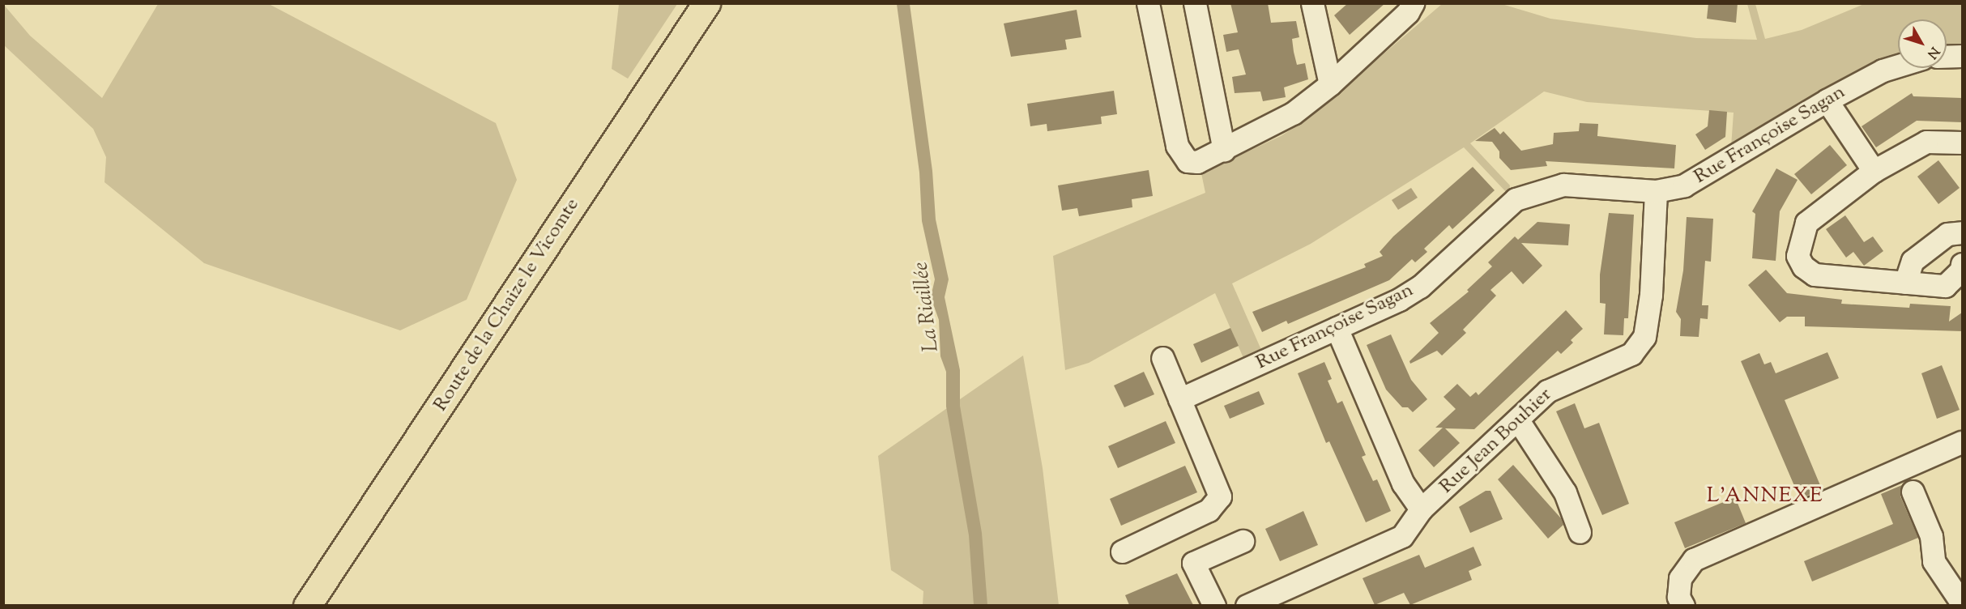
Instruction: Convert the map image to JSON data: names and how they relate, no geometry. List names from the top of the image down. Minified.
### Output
{"streets":{"main road":["Route de la Chaize le Vicomte"],"street":["Rue Françoise Sagan","Rue Jean Bouhier"]},"crossings":[["Rue Françoise Sagan","Rue Jean Bouhier"]],"districts":["L'ANNEXE"],"water":["La Riaillée"],"north":"bottom right"}
